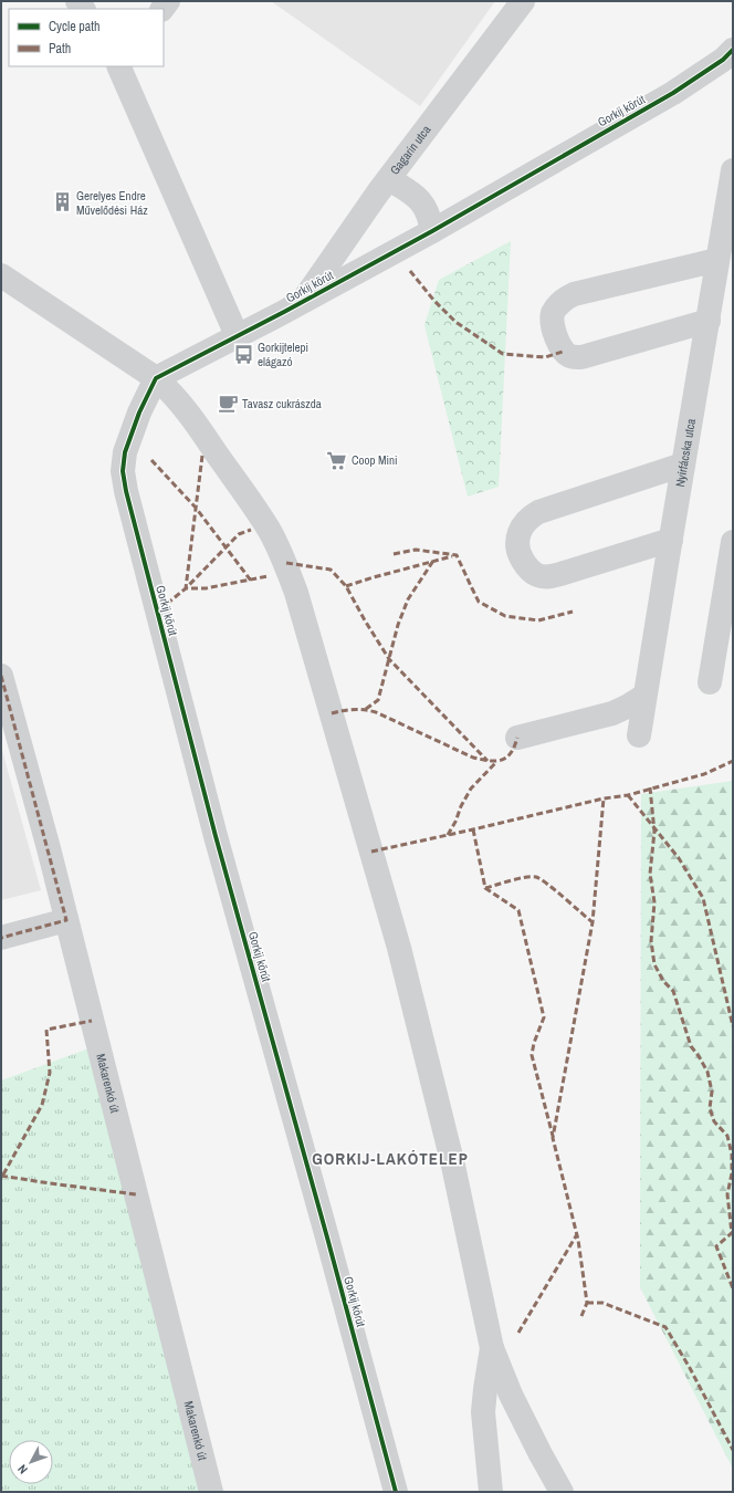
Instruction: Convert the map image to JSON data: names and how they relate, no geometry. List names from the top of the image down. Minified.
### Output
{"streets":{"street":["Gorkij körút","Gagarin utca","Nyírfácska utca","Makarenkó út"]},"crossings":[["Gorkij körút","Gagarin utca"]],"districts":["GORKIJ-LAKÓTELEP"],"places":{"building":["Gerelyes Endre Művelődési Ház"],"bus stop":["Gorkijtelepi elágazó"],"cafe":["Tavasz cukrászda"],"supermarket":["Coop Mini"]},"legend":["Cycle path","Path"],"north":"bottom left"}
